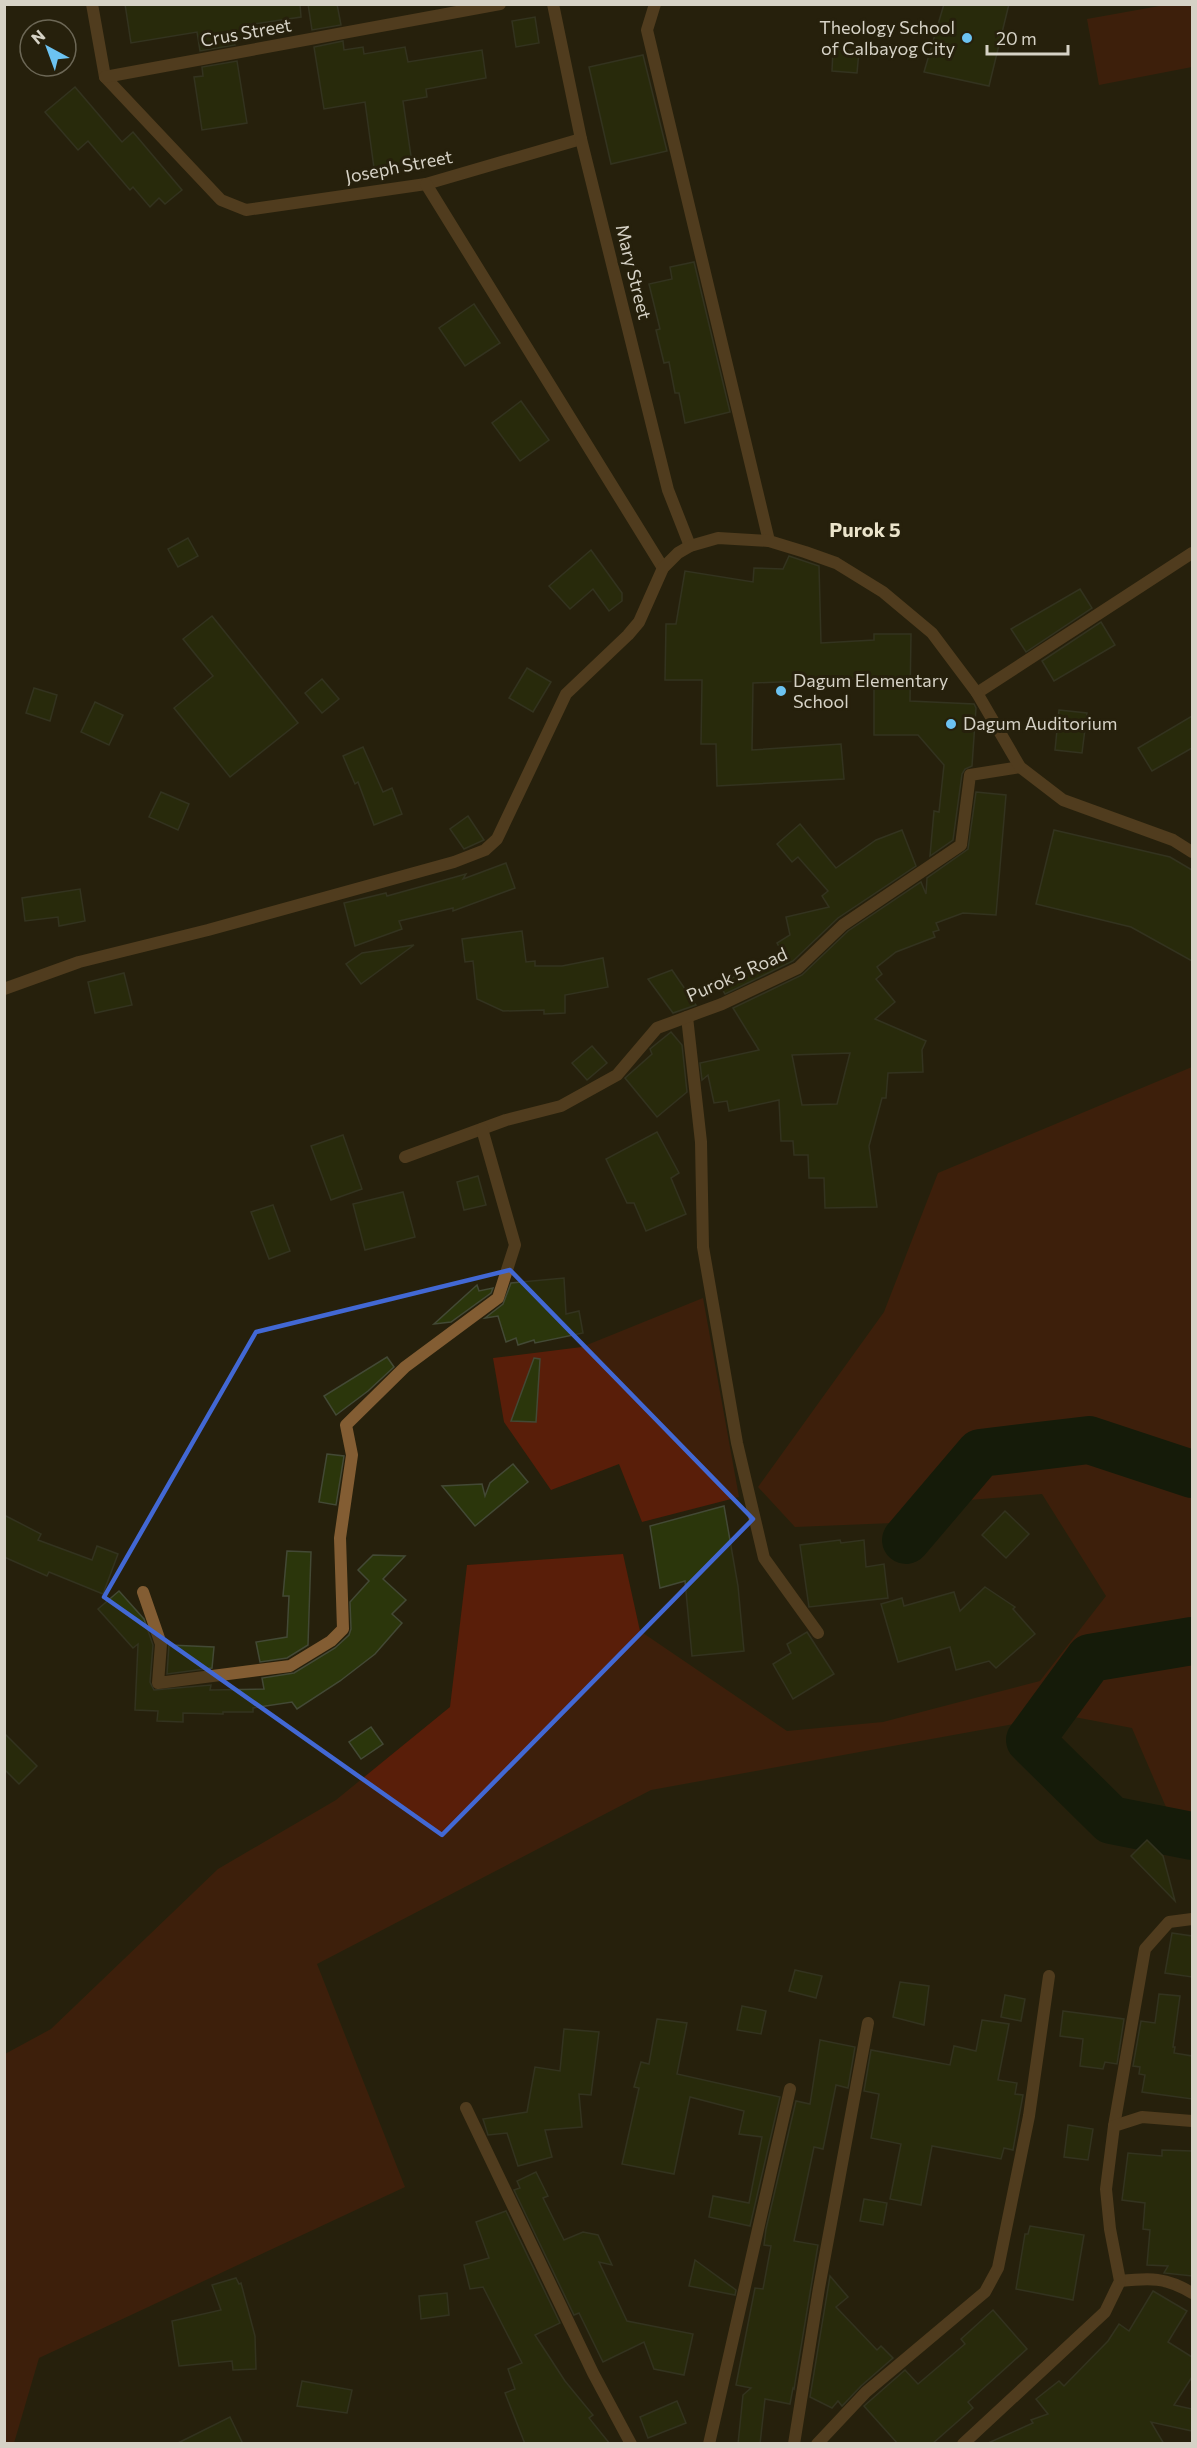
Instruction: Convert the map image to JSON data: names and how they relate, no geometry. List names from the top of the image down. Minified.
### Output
{"streets":{"street":["Crus Street","Joseph Street","Mary Street","Purok 5 Road"]},"crossings":[["Crus Street","Joseph Street"],["Joseph Street","Mary Street"]],"districts":["Purok 5"],"places":["Theology School of Calbayog City","Dagum Elementary School","Dagum Auditorium"],"scale_bar":"20 m","north":"top left"}
